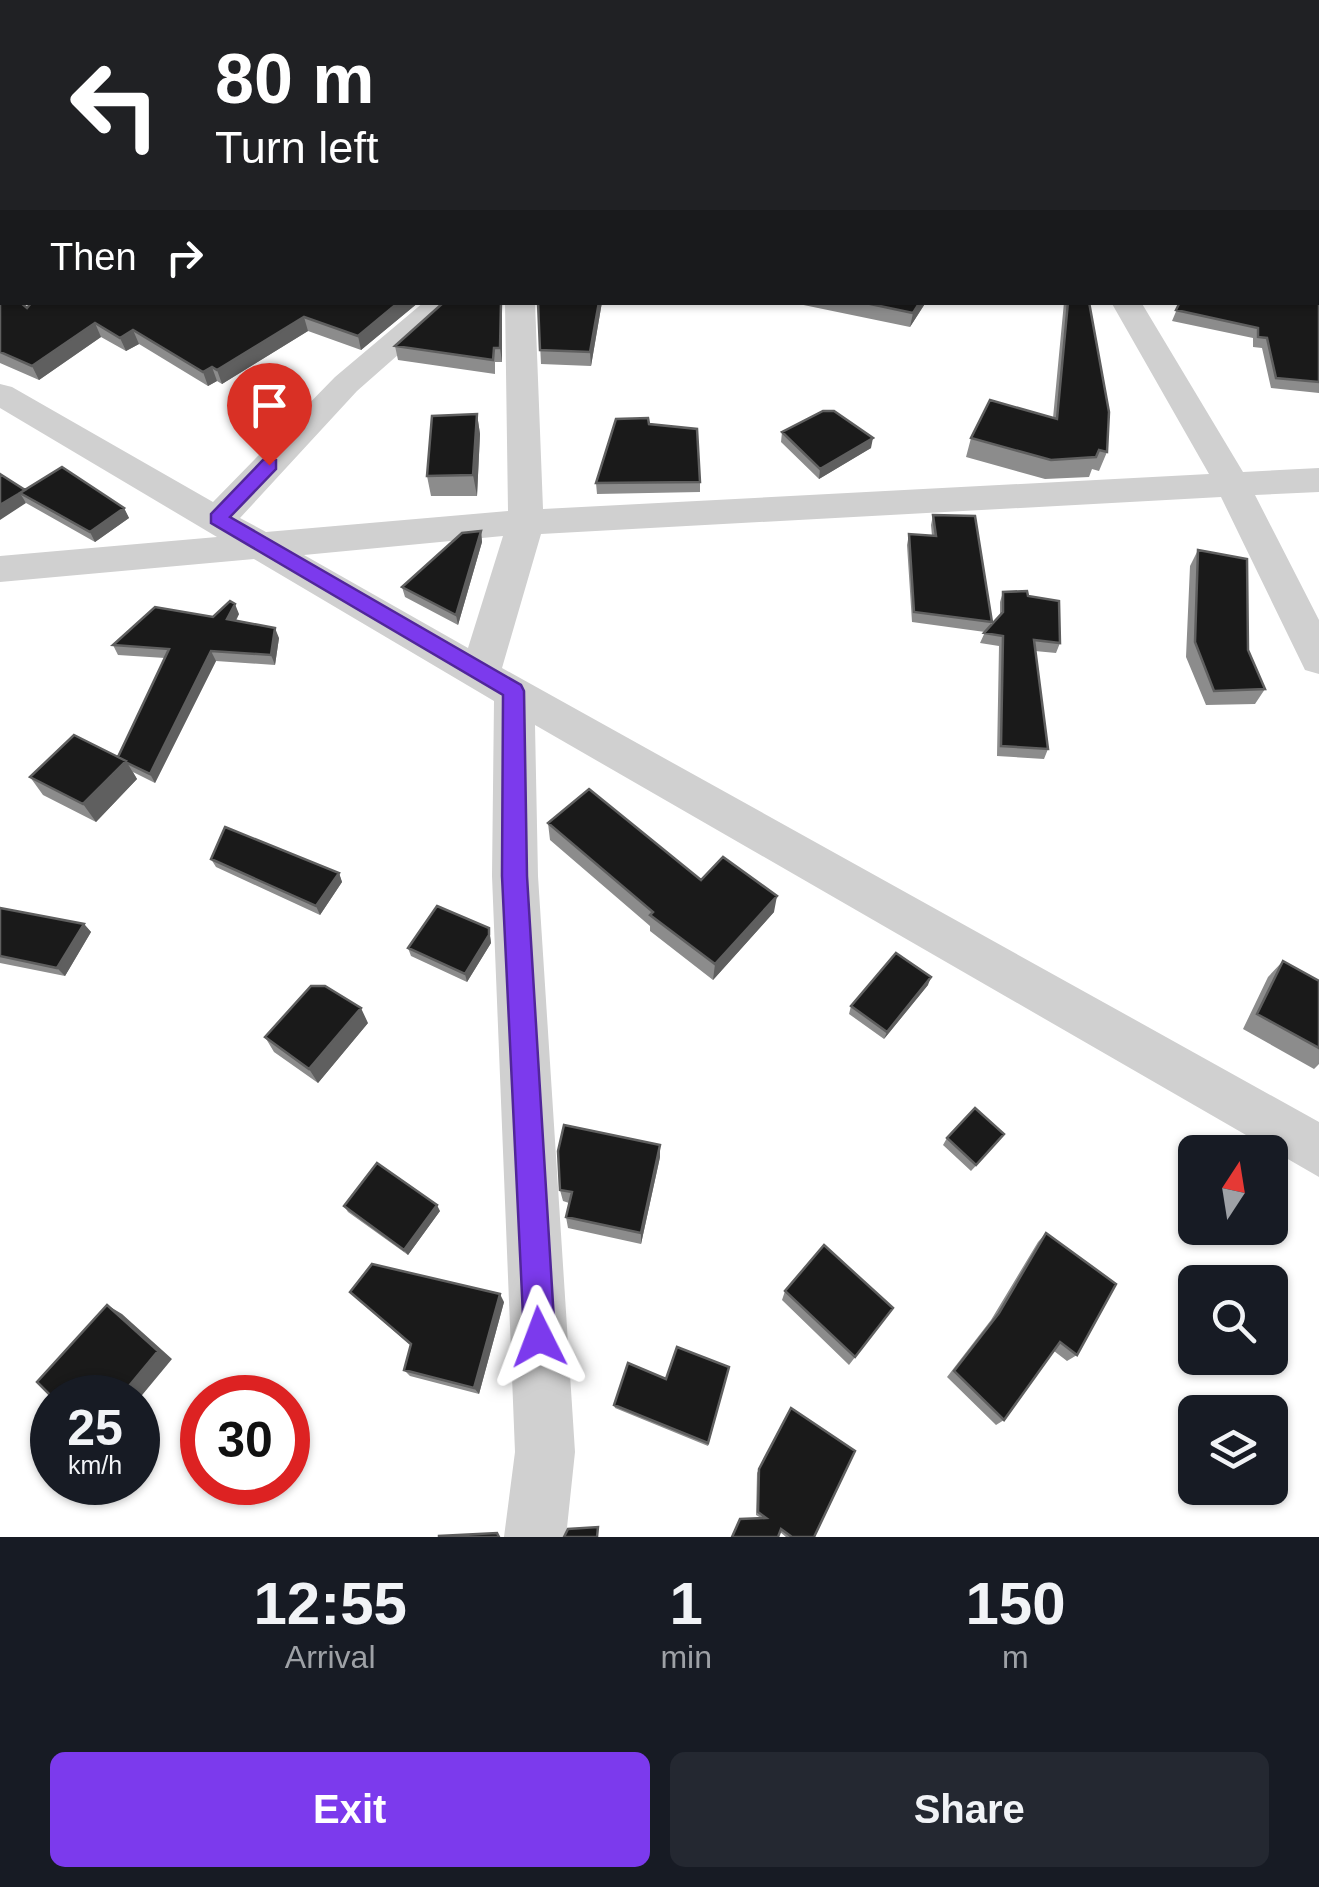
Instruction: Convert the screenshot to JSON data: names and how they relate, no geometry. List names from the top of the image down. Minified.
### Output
{"north":"top","page":{"turn":["80 m","Turn left"],"then":"Then","speed":"25 km/h","limit":"30","eta":["12:55","Arrival","1","min","150","m"],"buttons":["Exit","Share"]}}
